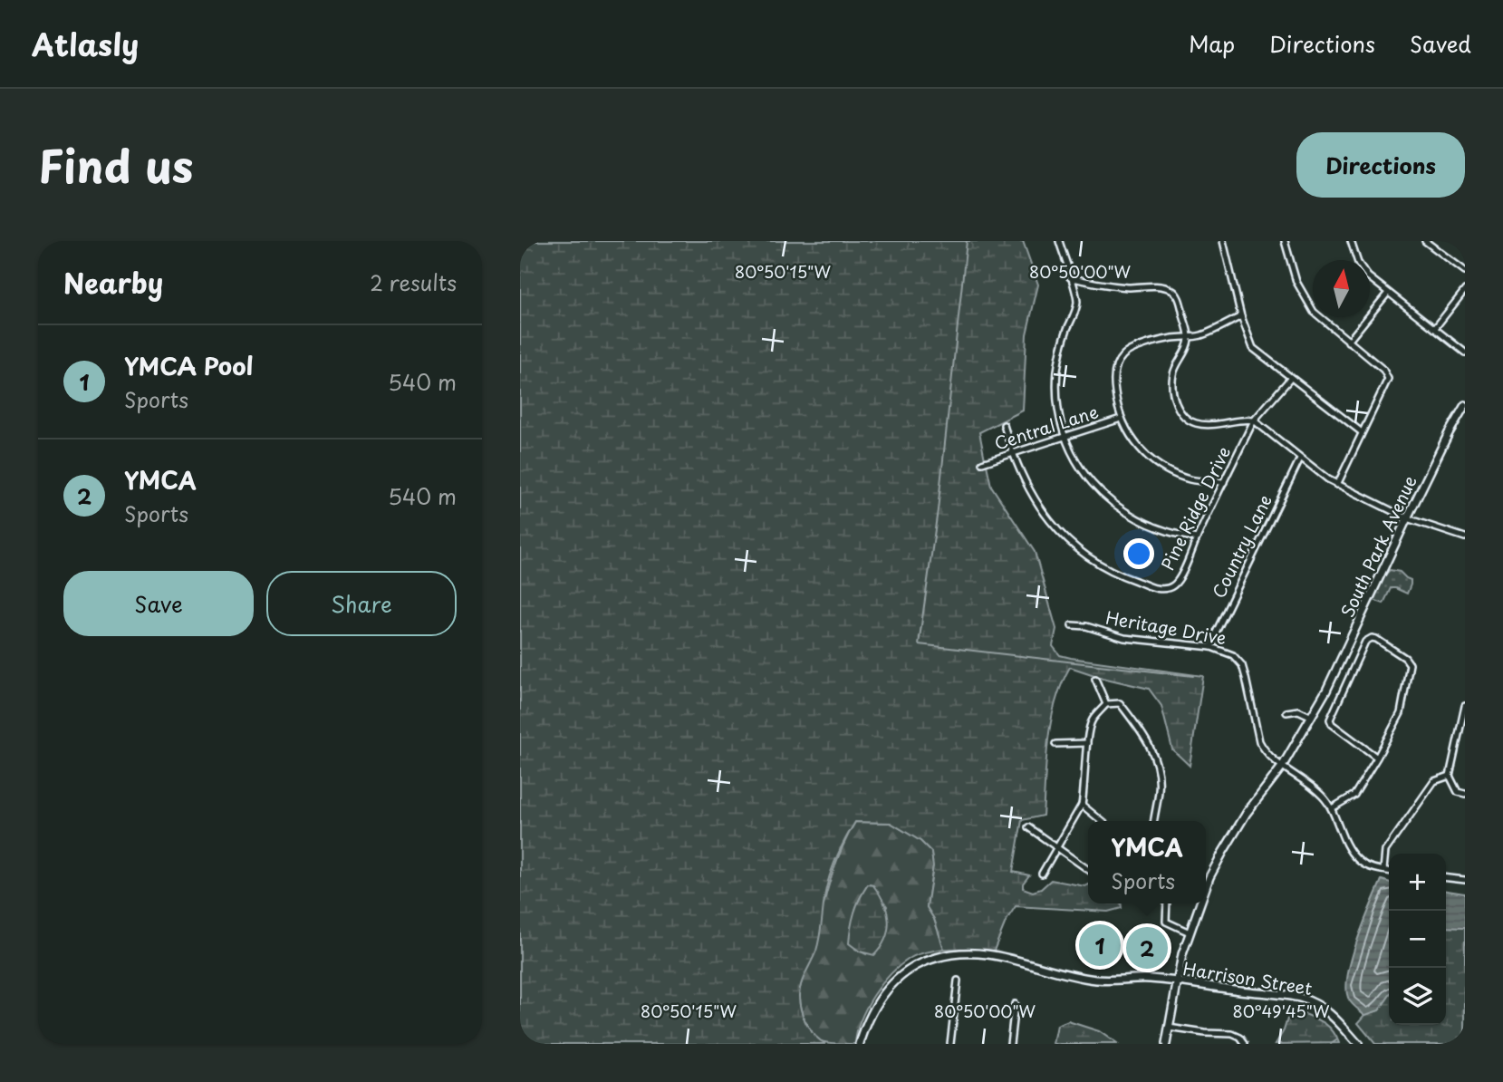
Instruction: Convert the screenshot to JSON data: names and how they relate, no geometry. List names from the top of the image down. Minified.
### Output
{"streets":{"street":["Central Lane","Pine Ridge Drive","Country Lane","South Park Avenue","Heritage Drive","Harrison Street"]},"crossings":[["Central Lane","Pine Ridge Drive"],["Country Lane","Heritage Drive"],["South Park Avenue","Heritage Drive"],["South Park Avenue","Harrison Street"]],"north":"top","page":{"header":"Atlasly","nav":["Map","Directions","Saved"],"title":"Find us","buttons":["Directions",["Save","Share"]],"heading":["Nearby","2 results"],"list":[{"mark":"1","name":"YMCA Pool","note":"Sports","value":"540 m"},{"mark":"2","name":"YMCA","note":"Sports","value":"540 m"}],"popup":["YMCA","Sports"],"map_buttons":["+","−"],"pins":["1","2"]},"coordinates":["80°50'15\"W","80°50'00\"W","80°49'45\"W"]}
